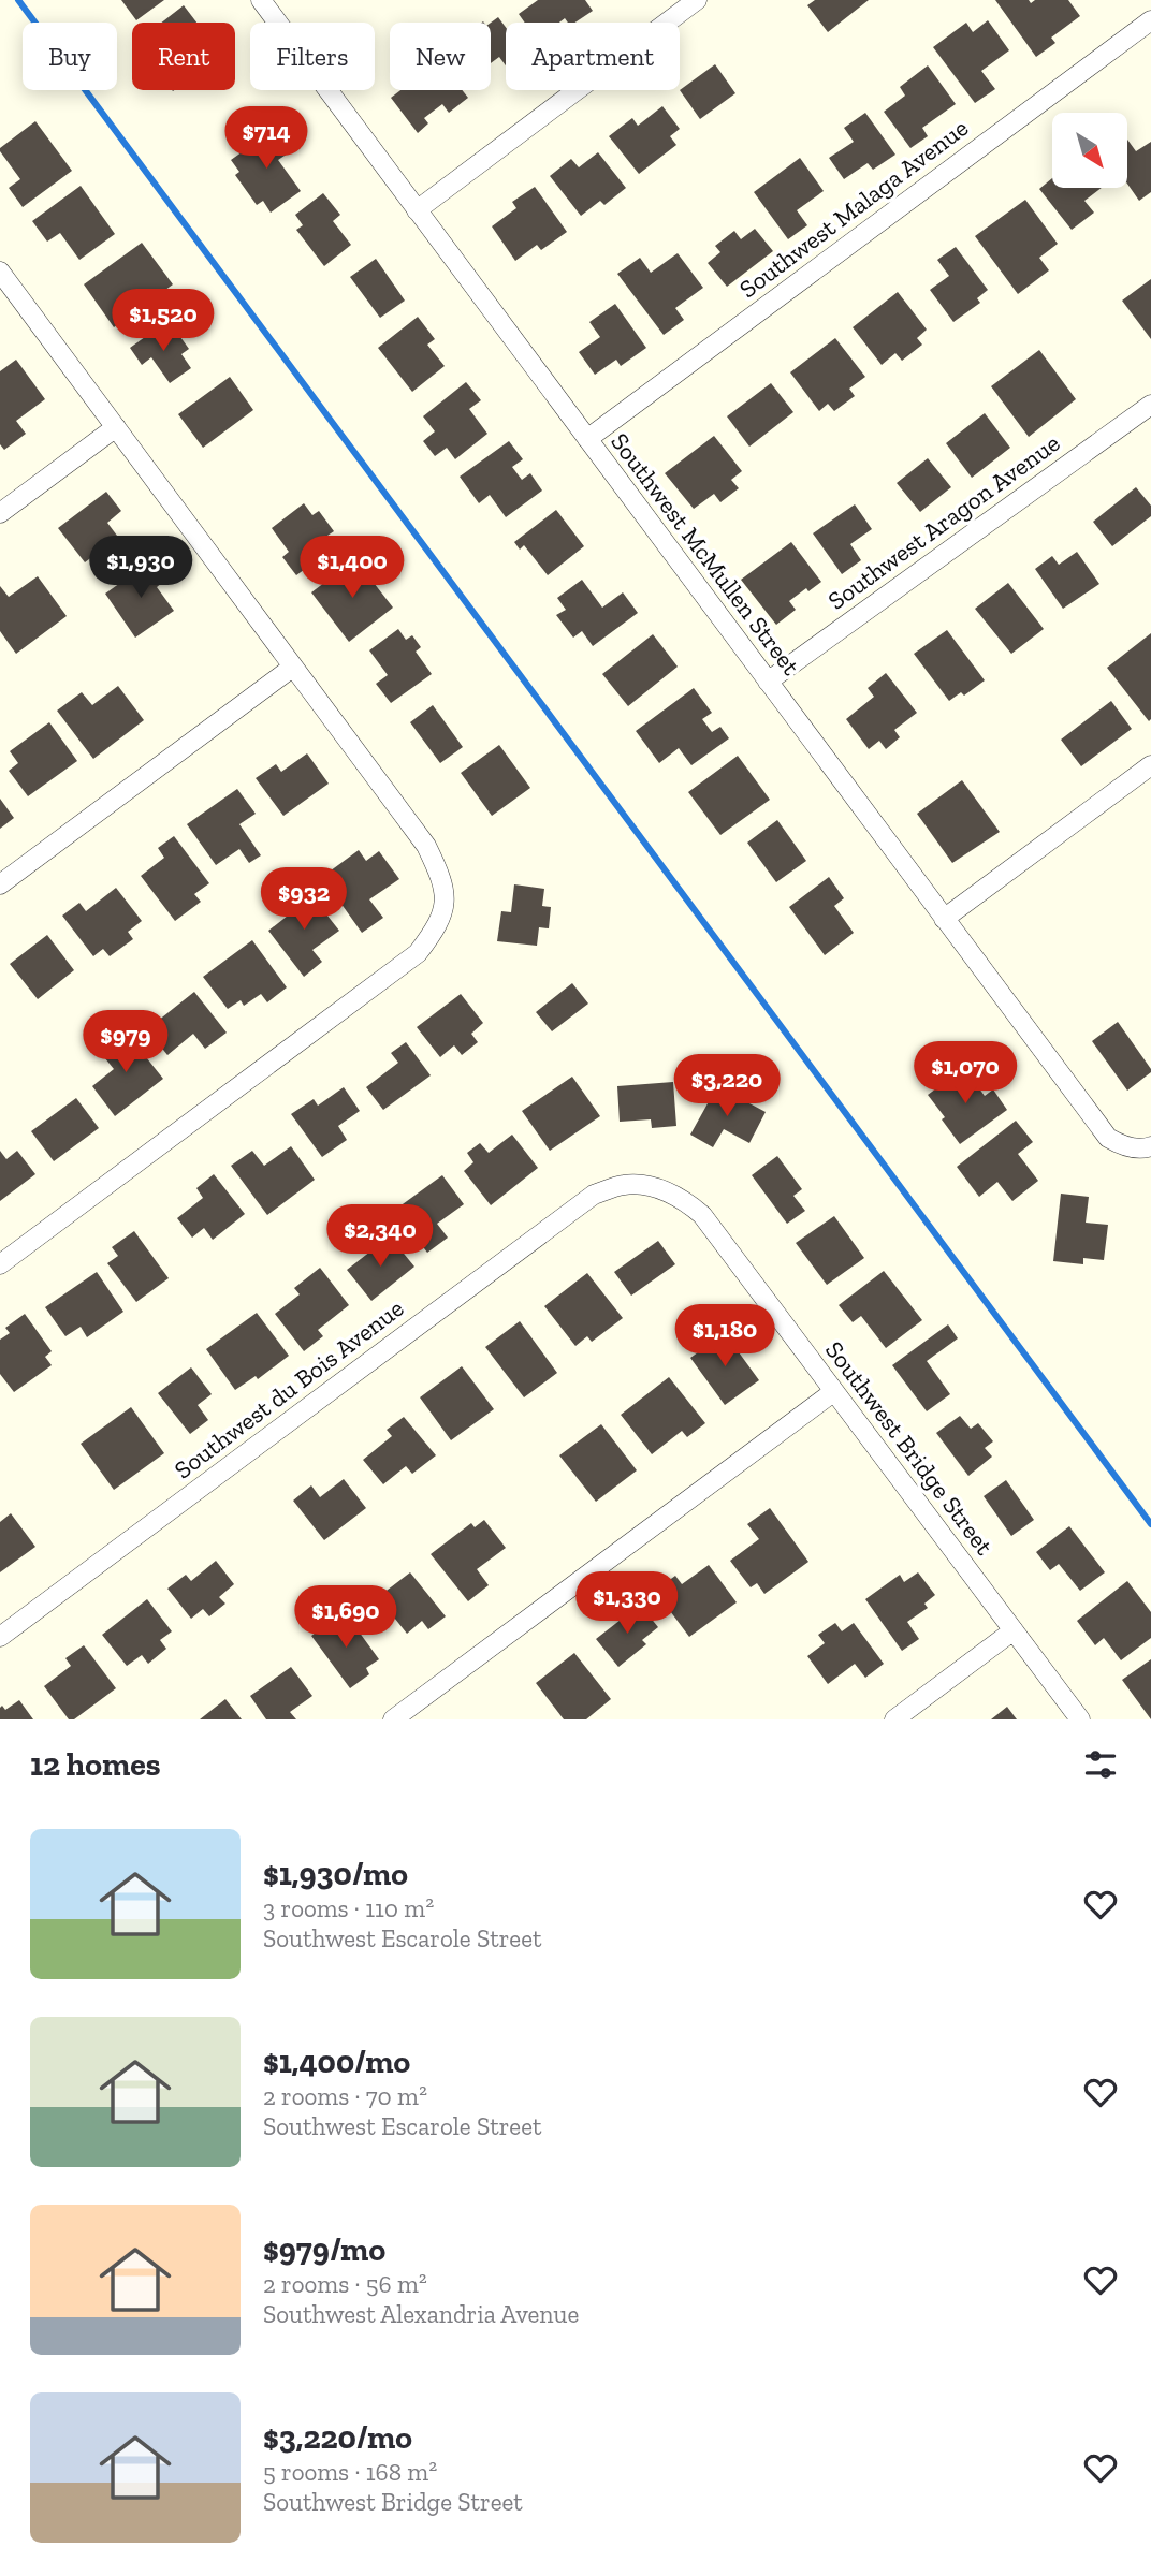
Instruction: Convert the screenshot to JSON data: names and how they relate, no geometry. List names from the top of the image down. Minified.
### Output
{"streets":{"street":["Southwest Malaga Avenue","Southwest Aragon Avenue","Southwest McMullen Street","Southwest du Bois Avenue","Southwest Bridge Street"]},"crossings":[["Southwest Malaga Avenue","Southwest McMullen Street"],["Southwest Aragon Avenue","Southwest McMullen Street"],["Southwest du Bois Avenue","Southwest Bridge Street"]],"north":"bottom right","page":{"chip":["Buy","Rent","Filters","New","Apartment"],"price":["$714","$1,520","$1,930","$1,400","$932","$979","$1,070","$3,220","$2,340","$1,180","$1,330","$1,690"],"heading":"12 homes","list":[{"name":"$1,930/mo","note":"3 rooms · 110 m² · Southwest Escarole Street"},{"name":"$1,400/mo","note":"2 rooms · 70 m² · Southwest Escarole Street"},{"name":"$979/mo","note":"2 rooms · 56 m² · Southwest Alexandria Avenue"},{"name":"$3,220/mo","note":"5 rooms · 168 m² · Southwest Bridge Street"}]}}
